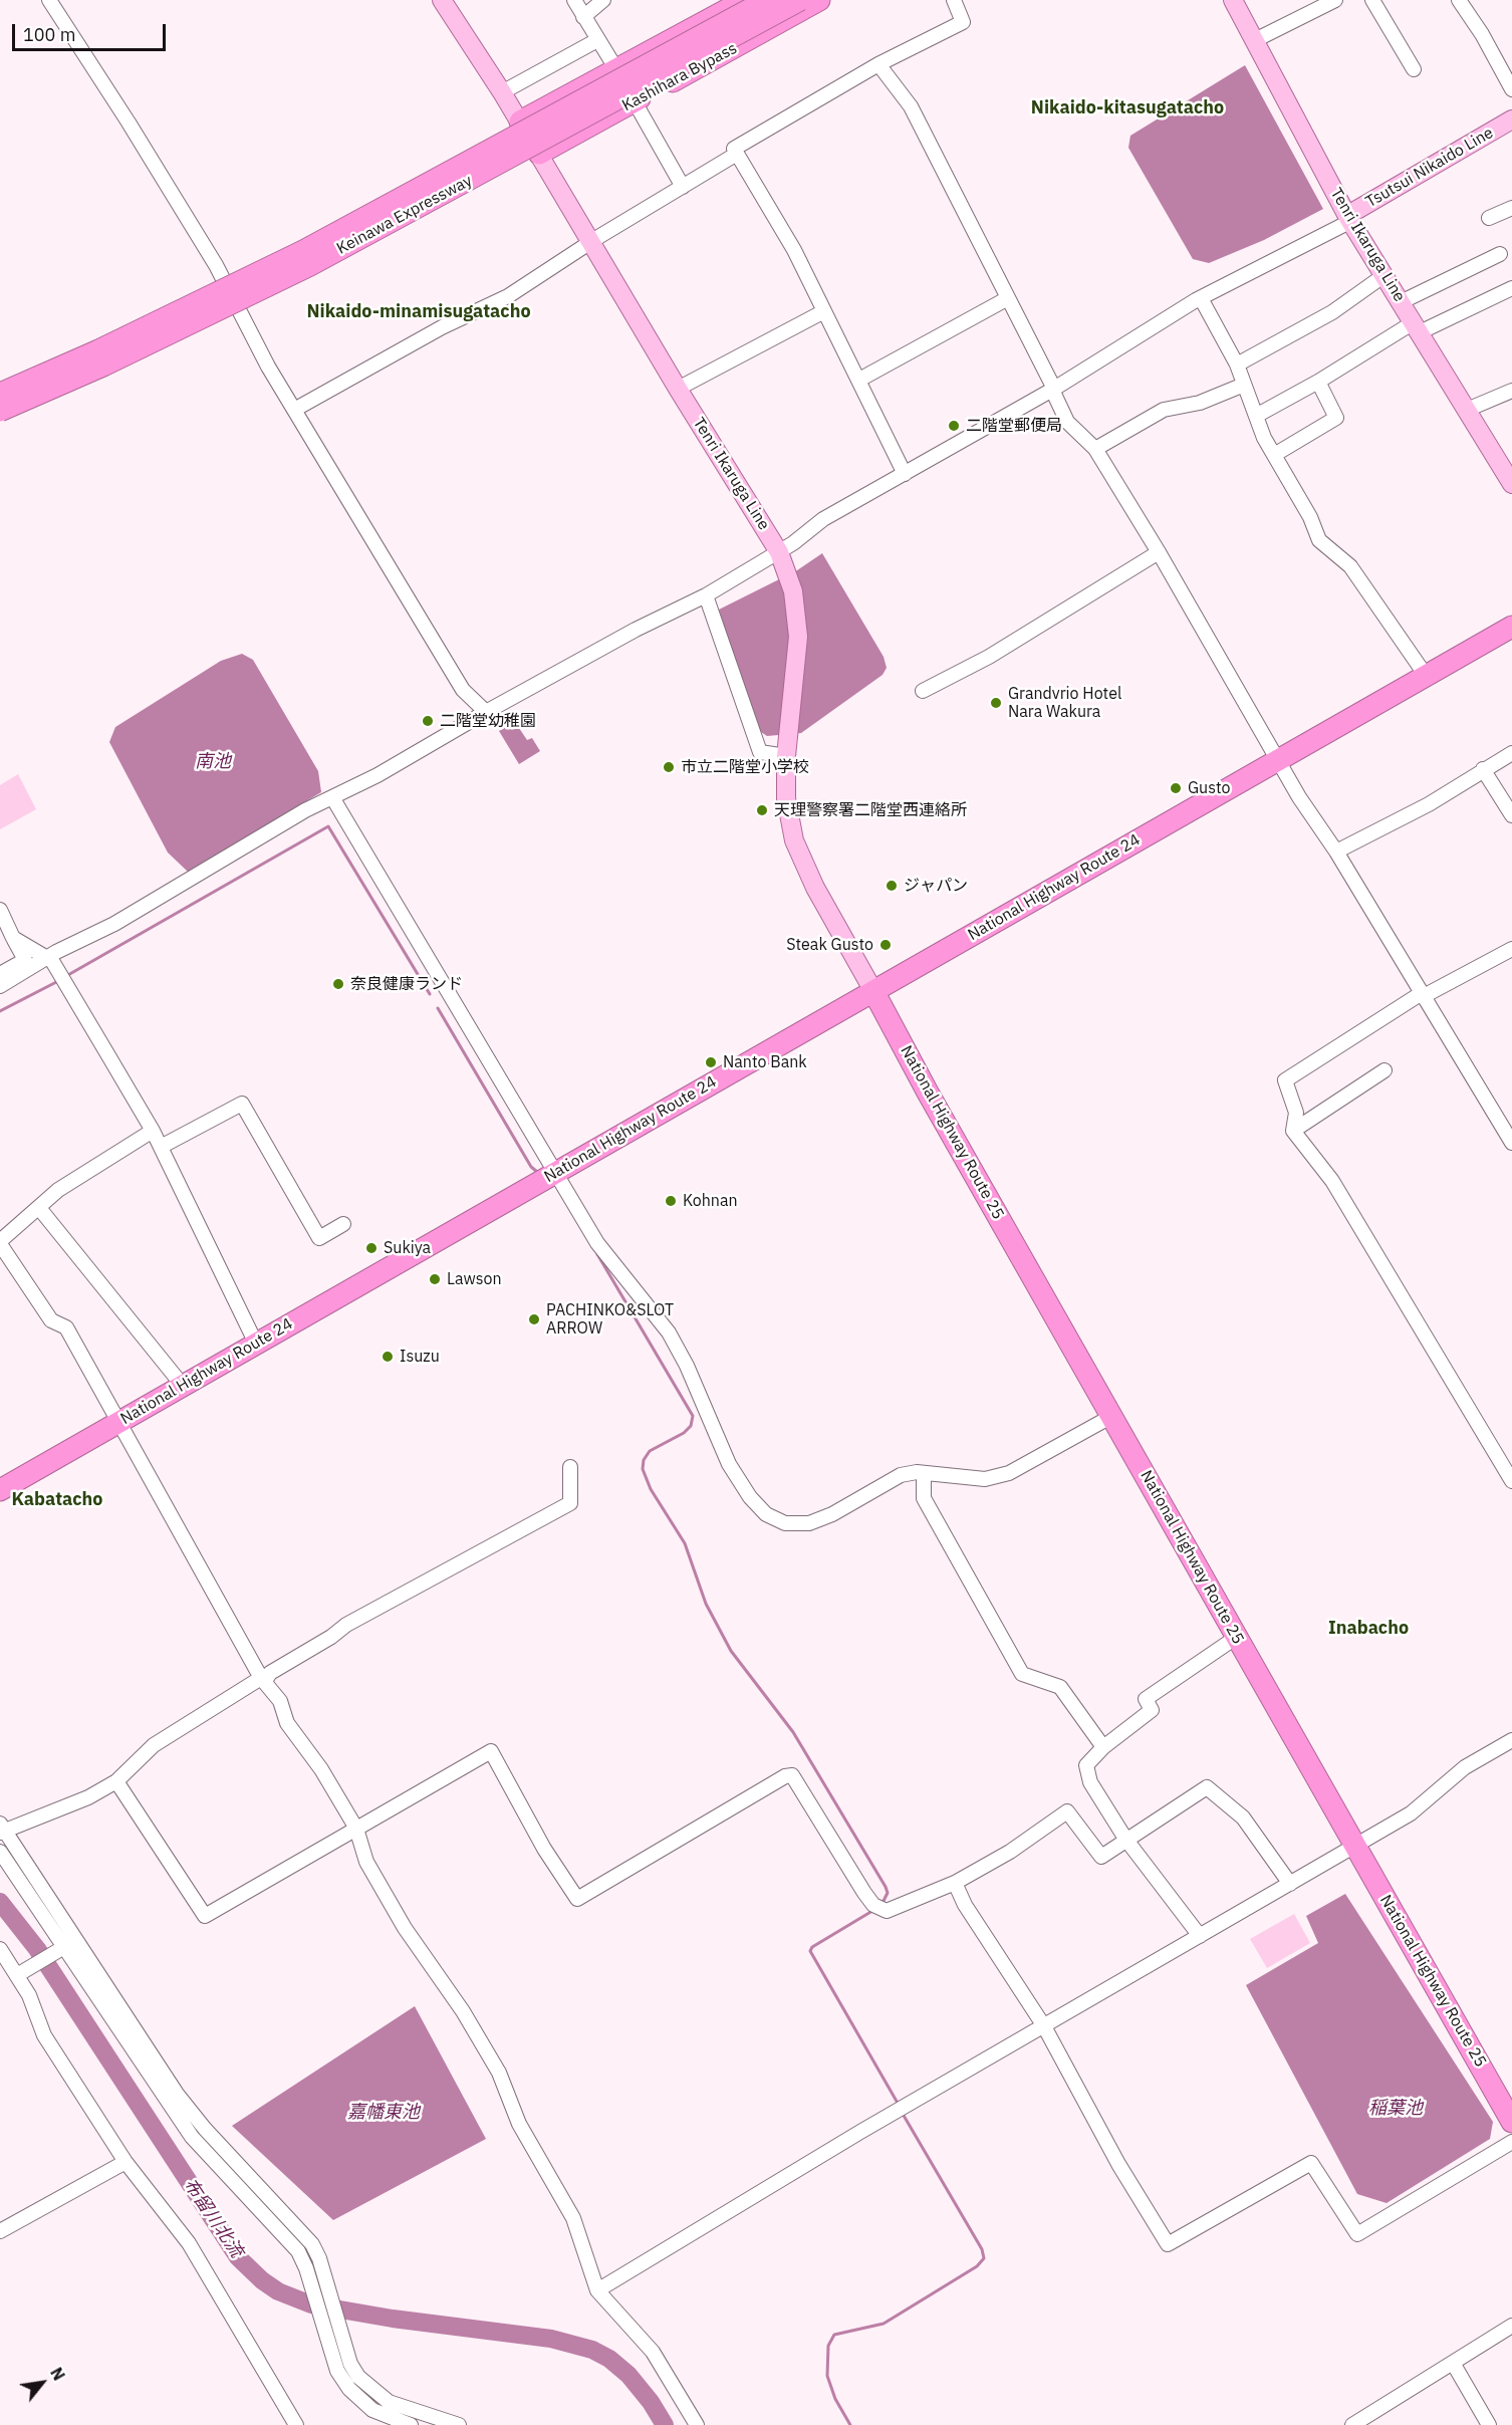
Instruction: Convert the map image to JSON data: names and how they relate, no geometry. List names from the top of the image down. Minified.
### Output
{"streets":{"highway":["Kashihara Bypass","Keinawa Expressway","National Highway Route 24","National Highway Route 25"],"main road":["Tsutsui Nikaido Line","Tenri Ikaruga Line"]},"crossings":[["Kashihara Bypass","Tenri Ikaruga Line"],["Tsutsui Nikaido Line","Tenri Ikaruga Line"],["Tenri Ikaruga Line","National Highway Route 24"],["Tenri Ikaruga Line","National Highway Route 25"],["National Highway Route 24","National Highway Route 25"]],"districts":["Nikaido-kitasugatacho","Nikaido-minamisugatacho","Kabatacho","Inabacho"],"water":["南池","稲葉池","嘉幡東池","布留川北流"],"places":["二階堂郵便局","Grandvrio Hotel Nara Wakura","二階堂幼稚園","市立二階堂小学校","Gusto","天理警察署二階堂西連絡所","ジャパン","Steak Gusto","奈良健康ランド","Nanto Bank","Kohnan","Sukiya","Lawson","PACHINKO&SLOT ARROW","Isuzu"],"scale_bar":"100 m","north":"top right"}
